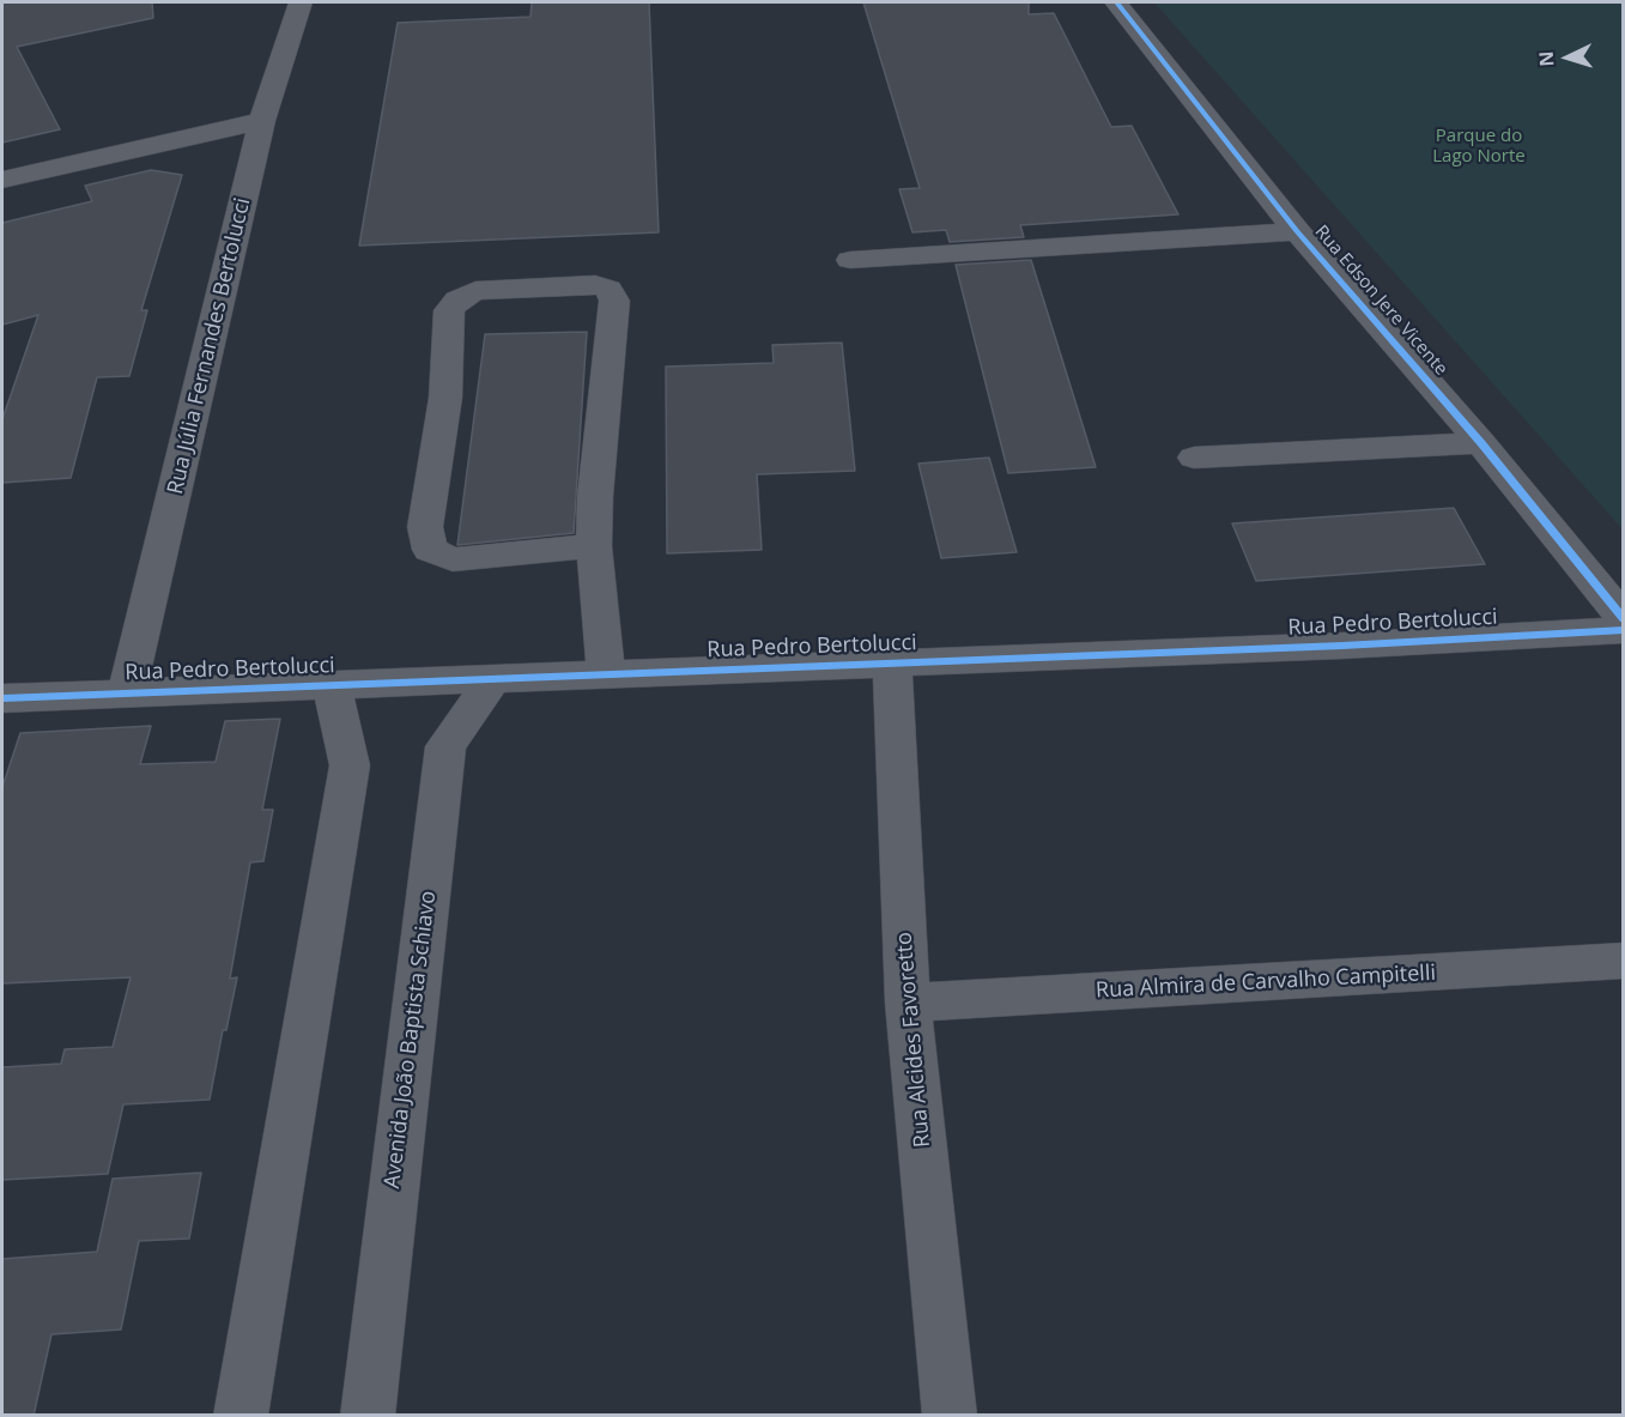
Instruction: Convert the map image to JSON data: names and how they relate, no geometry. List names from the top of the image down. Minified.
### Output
{"streets":{"street":["Rua Edson Jere Vicente","Rua Júlia Fernandes Bertolucci","Rua Pedro Bertolucci","Rua Almira de Carvalho Campitelli","Avenida João Baptista Schiavo","Rua Alcides Favoretto"]},"crossings":[["Rua Júlia Fernandes Bertolucci","Rua Pedro Bertolucci"],["Rua Pedro Bertolucci","Avenida João Baptista Schiavo"],["Rua Pedro Bertolucci","Rua Alcides Favoretto"],["Rua Almira de Carvalho Campitelli","Rua Alcides Favoretto"]],"parks":["Parque do Lago Norte"],"north":"left"}
